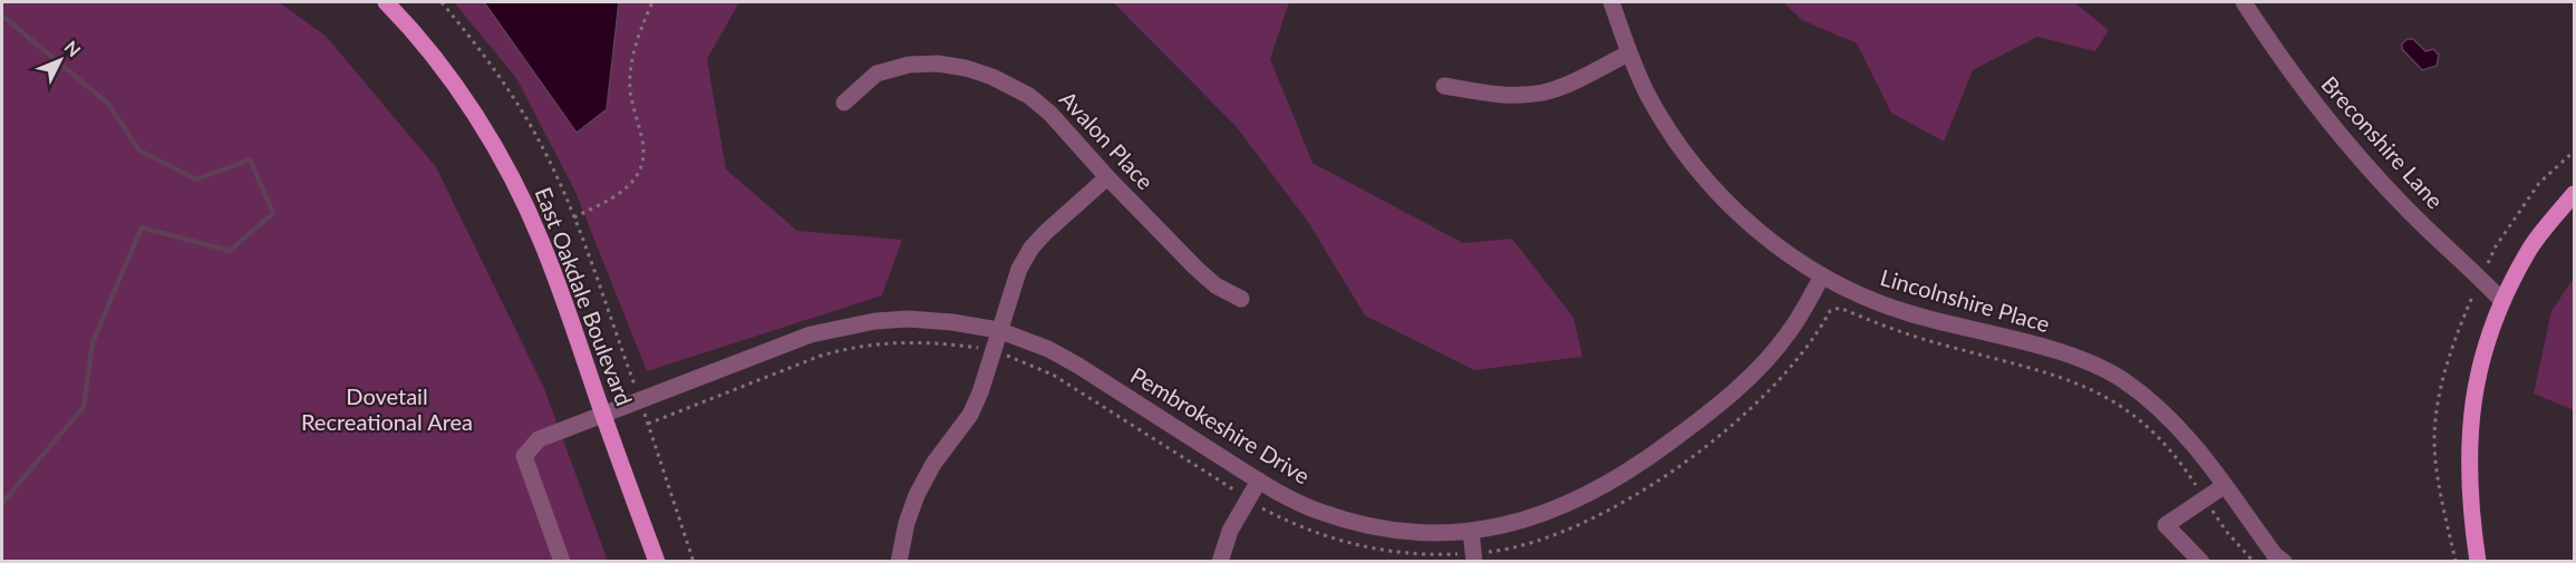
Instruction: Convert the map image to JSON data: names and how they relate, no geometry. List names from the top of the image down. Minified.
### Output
{"streets":{"main road":["East Oakdale Boulevard"],"street":["Avalon Place","Breconshire Lane","Lincolnshire Place","Pembrokeshire Drive"]},"crossings":[["East Oakdale Boulevard","Pembrokeshire Drive"],["Lincolnshire Place","Pembrokeshire Drive"]],"parks":["Dovetail Recreational Area"],"north":"top right"}
